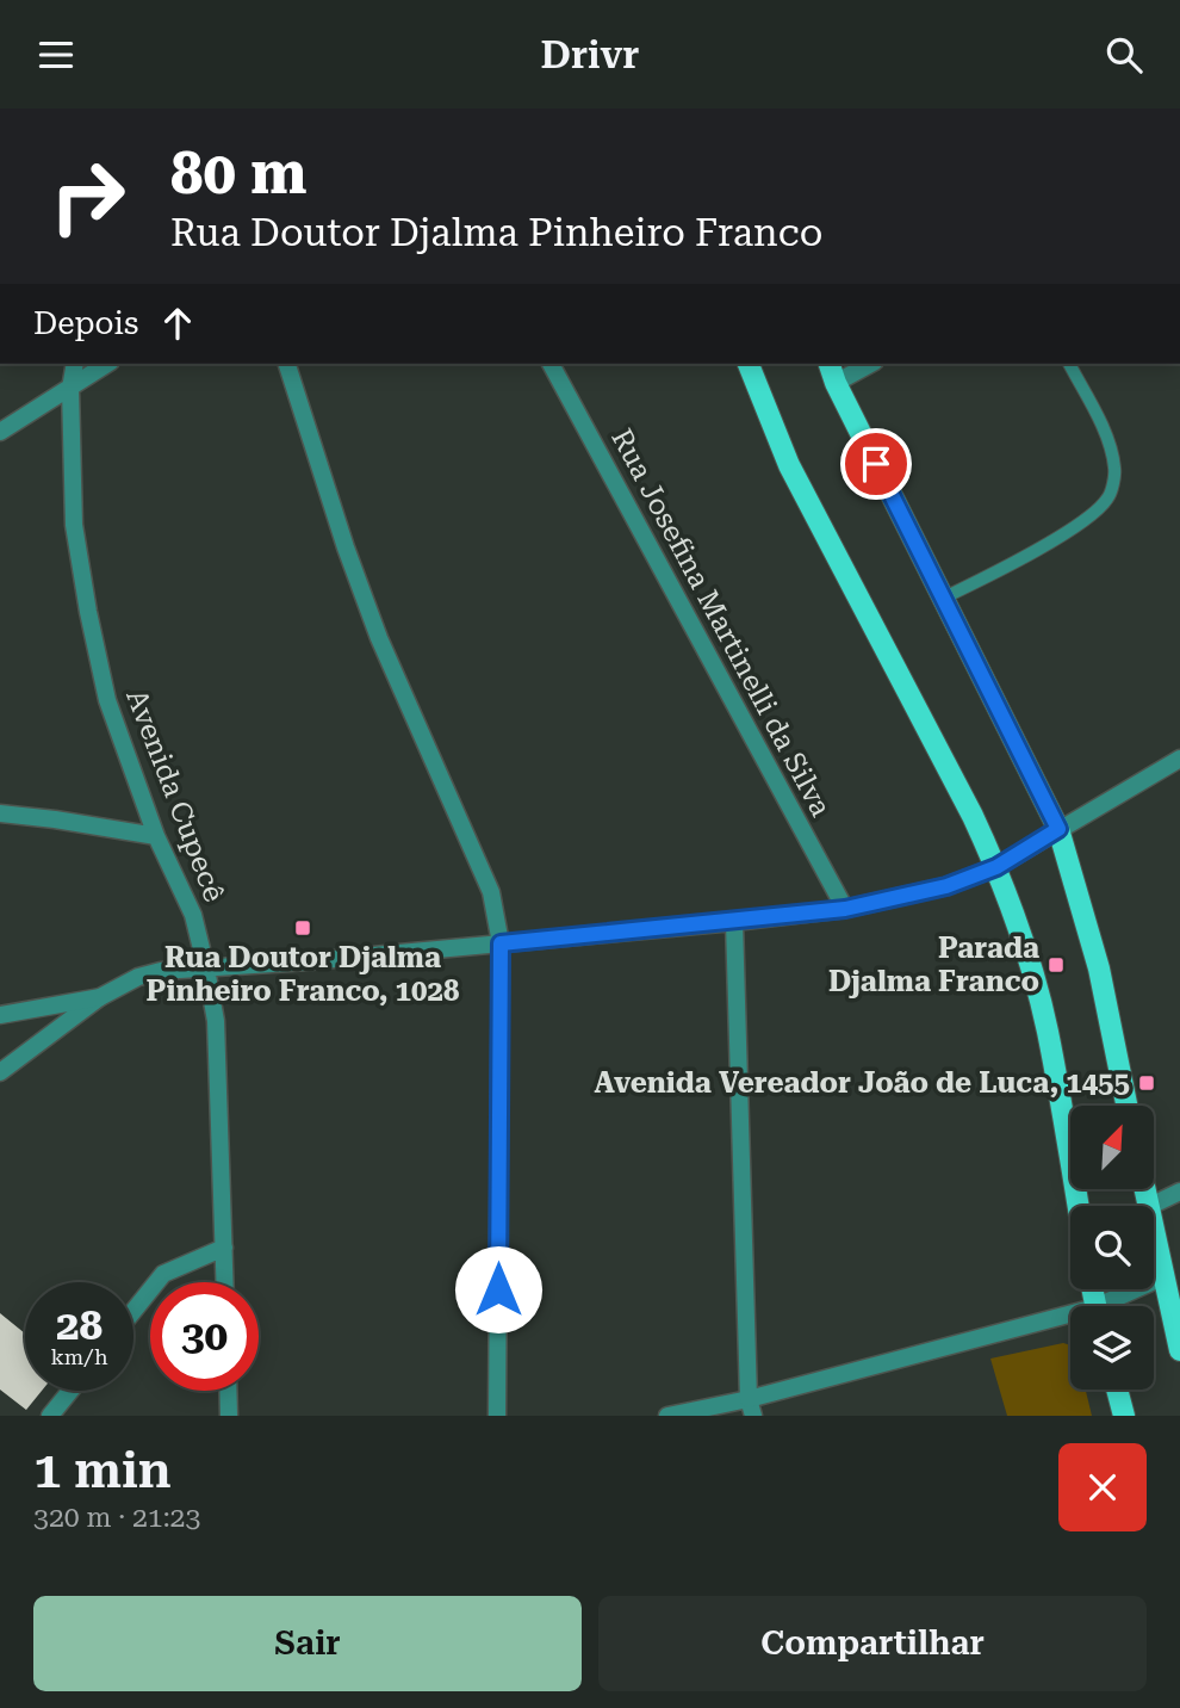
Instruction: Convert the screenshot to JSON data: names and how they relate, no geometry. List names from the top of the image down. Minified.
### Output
{"streets":{"street":["Rua Josefina Martinelli da Silva","Avenida Cupecê"]},"places":{"transit":["Rua Doutor Djalma Pinheiro Franco, 1028","Parada Djalma Franco","Avenida Vereador João de Luca, 1455"]},"north":"top right","page":{"header":"Drivr","turn":["80 m","Rua Doutor Djalma Pinheiro Franco"],"then":"Depois","speed":"28 km/h","limit":"30","heading":["1 min","320 m · 21:23"],"buttons":["Sair","Compartilhar"]}}
